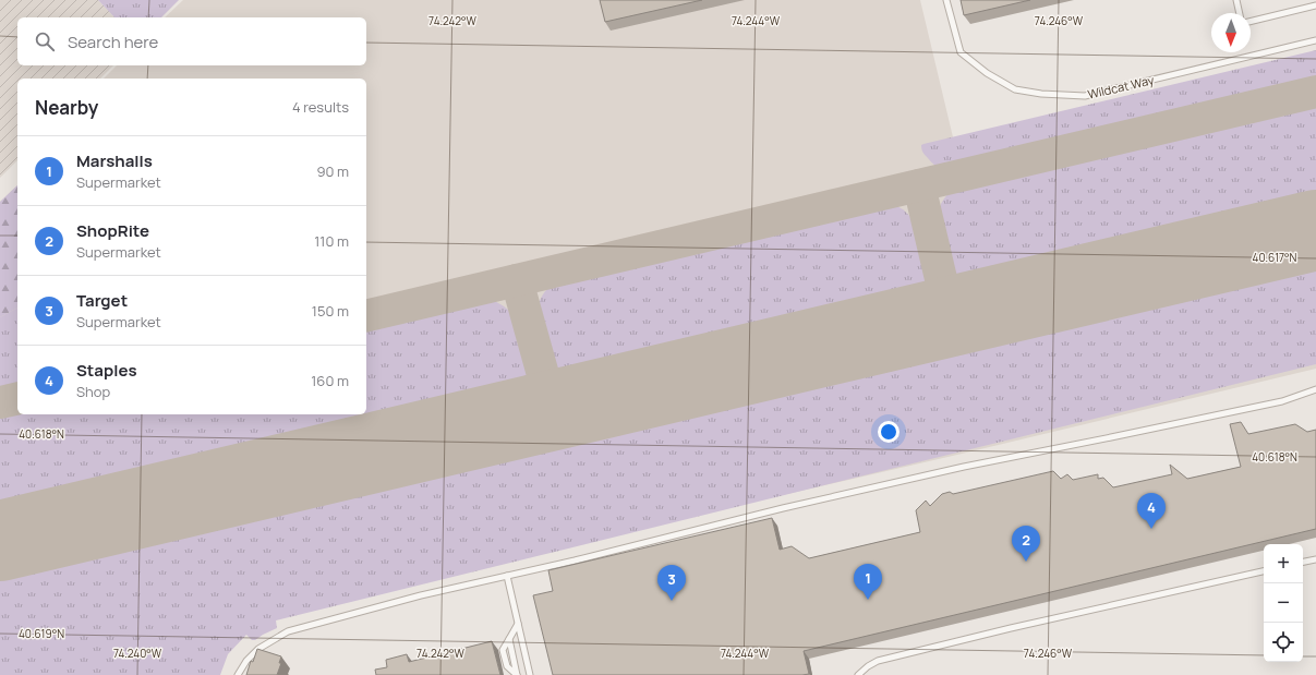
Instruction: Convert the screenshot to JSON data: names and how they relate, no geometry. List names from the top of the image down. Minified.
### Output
{"streets":{"lane":["Wildcat Way"]},"north":"bottom","page":{"search":"Search here","heading":["Nearby","4 results"],"list":[{"mark":"1","name":"Marshalls","note":"Supermarket","value":"90 m"},{"mark":"2","name":"ShopRite","note":"Supermarket","value":"110 m"},{"mark":"3","name":"Target","note":"Supermarket","value":"150 m"},{"mark":"4","name":"Staples","note":"Shop","value":"160 m"}],"pins":["4","2","1","3"],"map_buttons":["+","−"]},"coordinates":["74.242°W","74.244°W","74.246°W","40.617°N","40.618°N","40.619°N","74.240°W"]}
